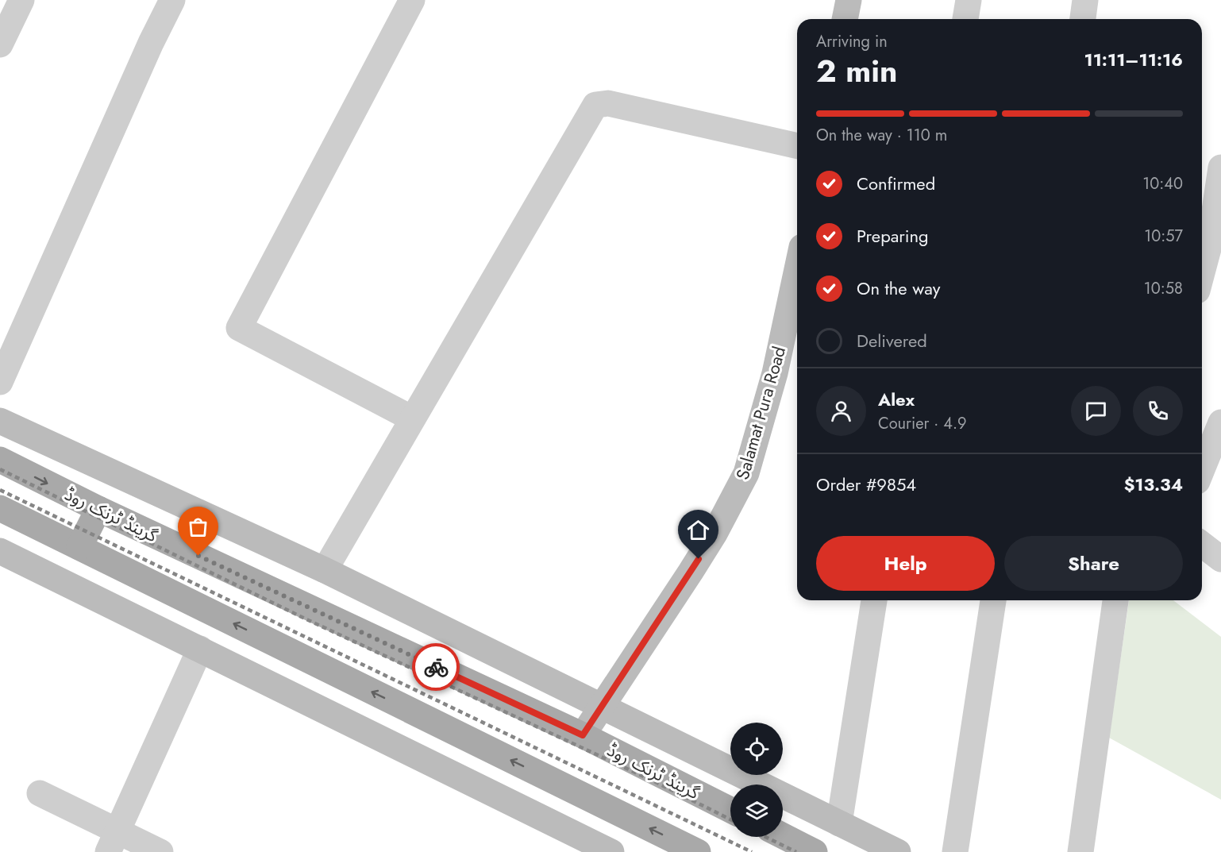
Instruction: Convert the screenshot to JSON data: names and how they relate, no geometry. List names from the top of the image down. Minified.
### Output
{"streets":{"main road":["گرینڈ ٹرنک روڈ"],"street":["Salamat Pura Road"]},"crossings":[["Salamat Pura Road","گرینڈ ٹرنک روڈ"]],"page":{"heading":["2 min","Arriving in","11:11–11:16"],"panel":["Alex","Courier · 4.9","Order #9854","$13.34"],"bar":"On the way · 110 m","list":[["Confirmed","10:40"],["Preparing","10:57"],["On the way","10:58"],"Delivered"],"buttons":["Help","Share"]}}
